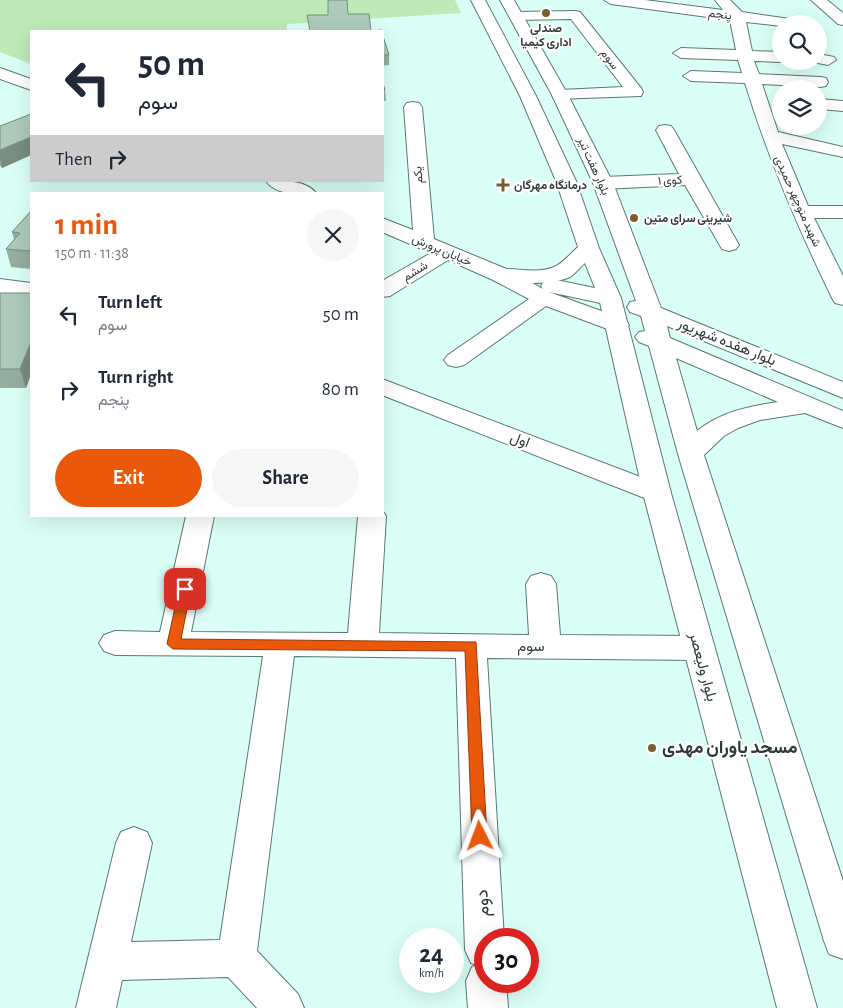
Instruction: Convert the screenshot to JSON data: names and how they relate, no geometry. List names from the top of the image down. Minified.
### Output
{"streets":{"street":["پنجم","سوم","بلوار هفت تیر","یکم","کوی ۱","شهبد منوچهر حمیدی","خیابان پرورش","ششم","بلوار هفده شهریور","اول","بلوار ولیعصر","دوم"]},"crossings":[["پنجم","شهبد منوچهر حمیدی"],["سوم","بلوار هفت تیر"],["سوم","بلوار ولیعصر"],["سوم","دوم"],["بلوار هفت تیر","کوی ۱"],["بلوار هفت تیر","بلوار هفده شهریور"],["یکم","خیابان پرورش"],["خیابان پرورش","ششم"],["خیابان پرورش","بلوار هفده شهریور"],["خیابان پرورش","بلوار ولیعصر"],["بلوار هفده شهریور","بلوار ولیعصر"],["اول","بلوار ولیعصر"]],"places":{"other":["صندلی اداری کیمیا","شیرینی سرای متین","مسجد یاوران مهدی"],"health":["درمانگاه مهرگان"]},"page":{"turn":["50 m","سوم"],"then":"Then","heading":["1 min","150 m · 11:38"],"list":[{"name":"Turn left","note":"سوم","value":"50 m"},{"name":"Turn right","note":"پنجم","value":"80 m"}],"buttons":["Exit","Share"],"speed":"24 km/h","limit":"30"}}
